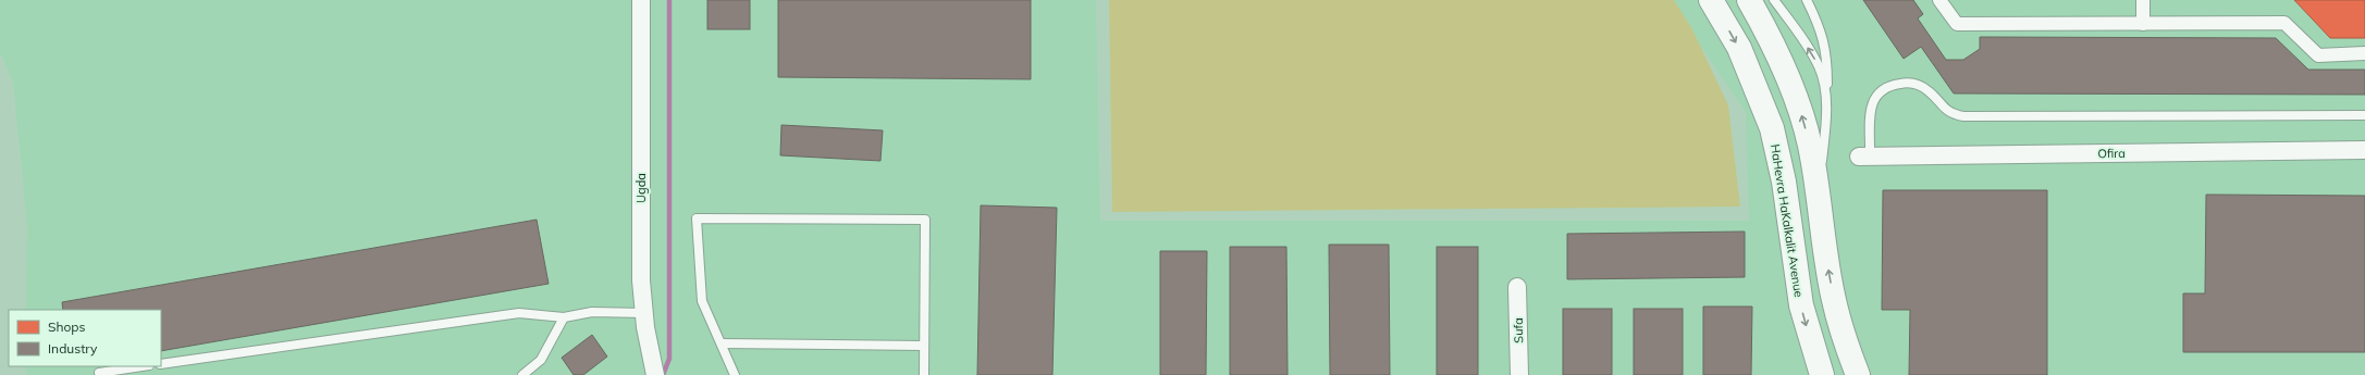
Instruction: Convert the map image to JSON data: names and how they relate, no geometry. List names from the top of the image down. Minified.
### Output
{"streets":{"main road":["HaHevra HaKalkalit Avenue"],"street":["Ofira","Ugda","Sufa"]},"legend":["Shops","Industry"]}
